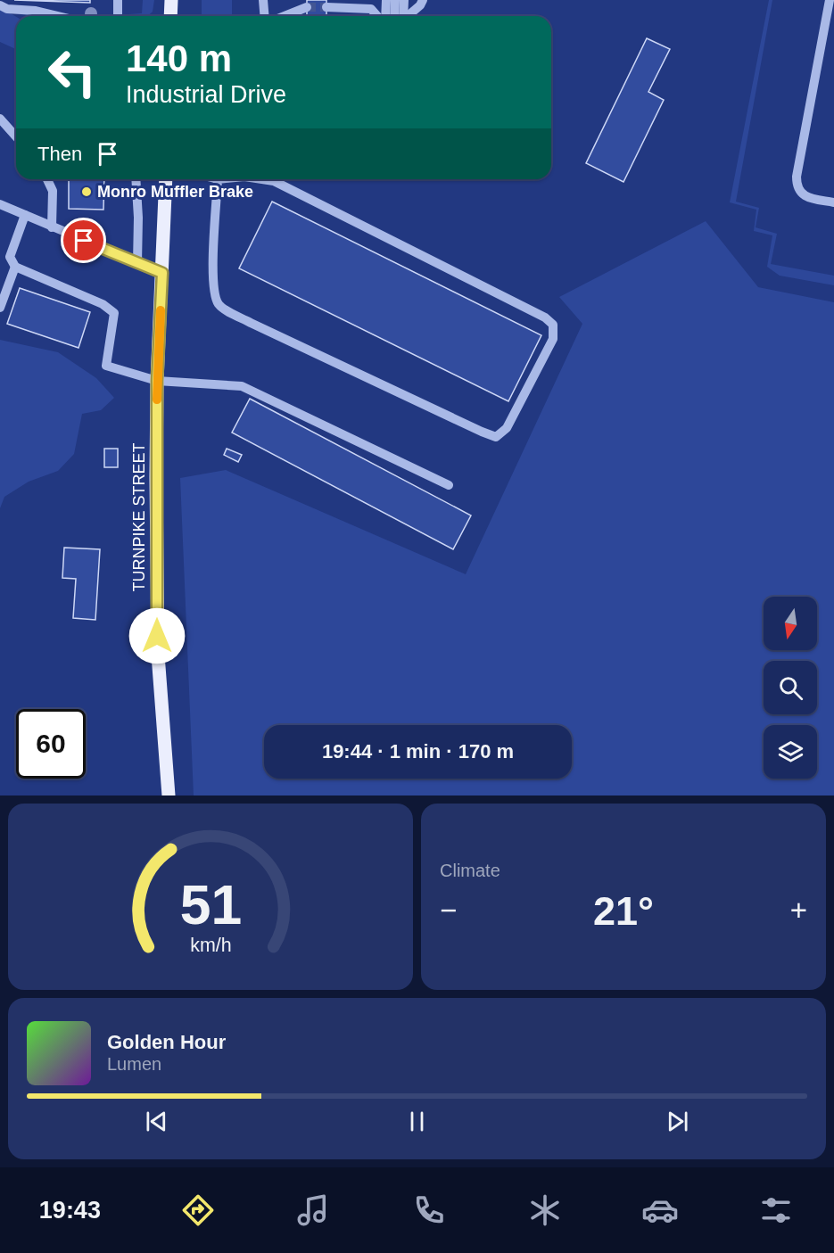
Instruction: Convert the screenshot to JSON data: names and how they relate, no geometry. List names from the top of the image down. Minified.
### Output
{"streets":{"main road":["TURNPIKE STREET"]},"places":["Monro Muffler Brake"],"north":"bottom","page":{"turn":["140 m","Industrial Drive"],"then":"Then","limit":"60","trip":"19:44 · 1 min · 170 m","tile":"Climate","heat":["−","21°","+"],"song":["Golden Hour","Lumen"],"tabs":"19:43","gauge":["51","km/h"]}}
